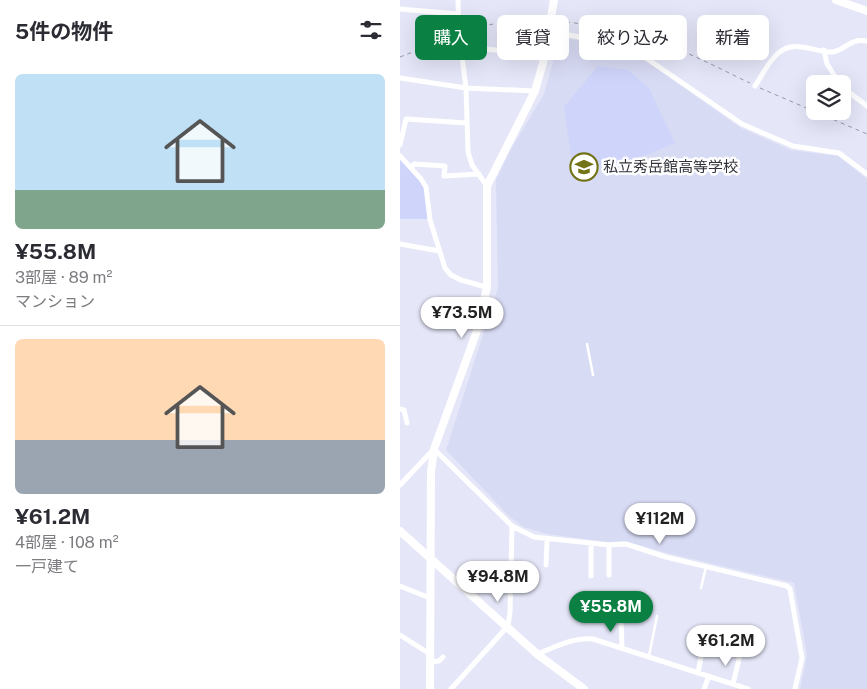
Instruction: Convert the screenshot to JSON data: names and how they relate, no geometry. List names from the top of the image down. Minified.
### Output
{"places":{"school or university":["私立秀岳館高等学校"]},"page":{"heading":"5件の物件","chip":["購入","賃貸","絞り込み","新着"],"list":[{"name":"¥55.8M","note":"3部屋 · 89 m² · マンション"},{"name":"¥61.2M","note":"4部屋 · 108 m² · 一戸建て"}],"price":["¥73.5M","¥112M","¥94.8M","¥55.8M","¥61.2M"]}}
